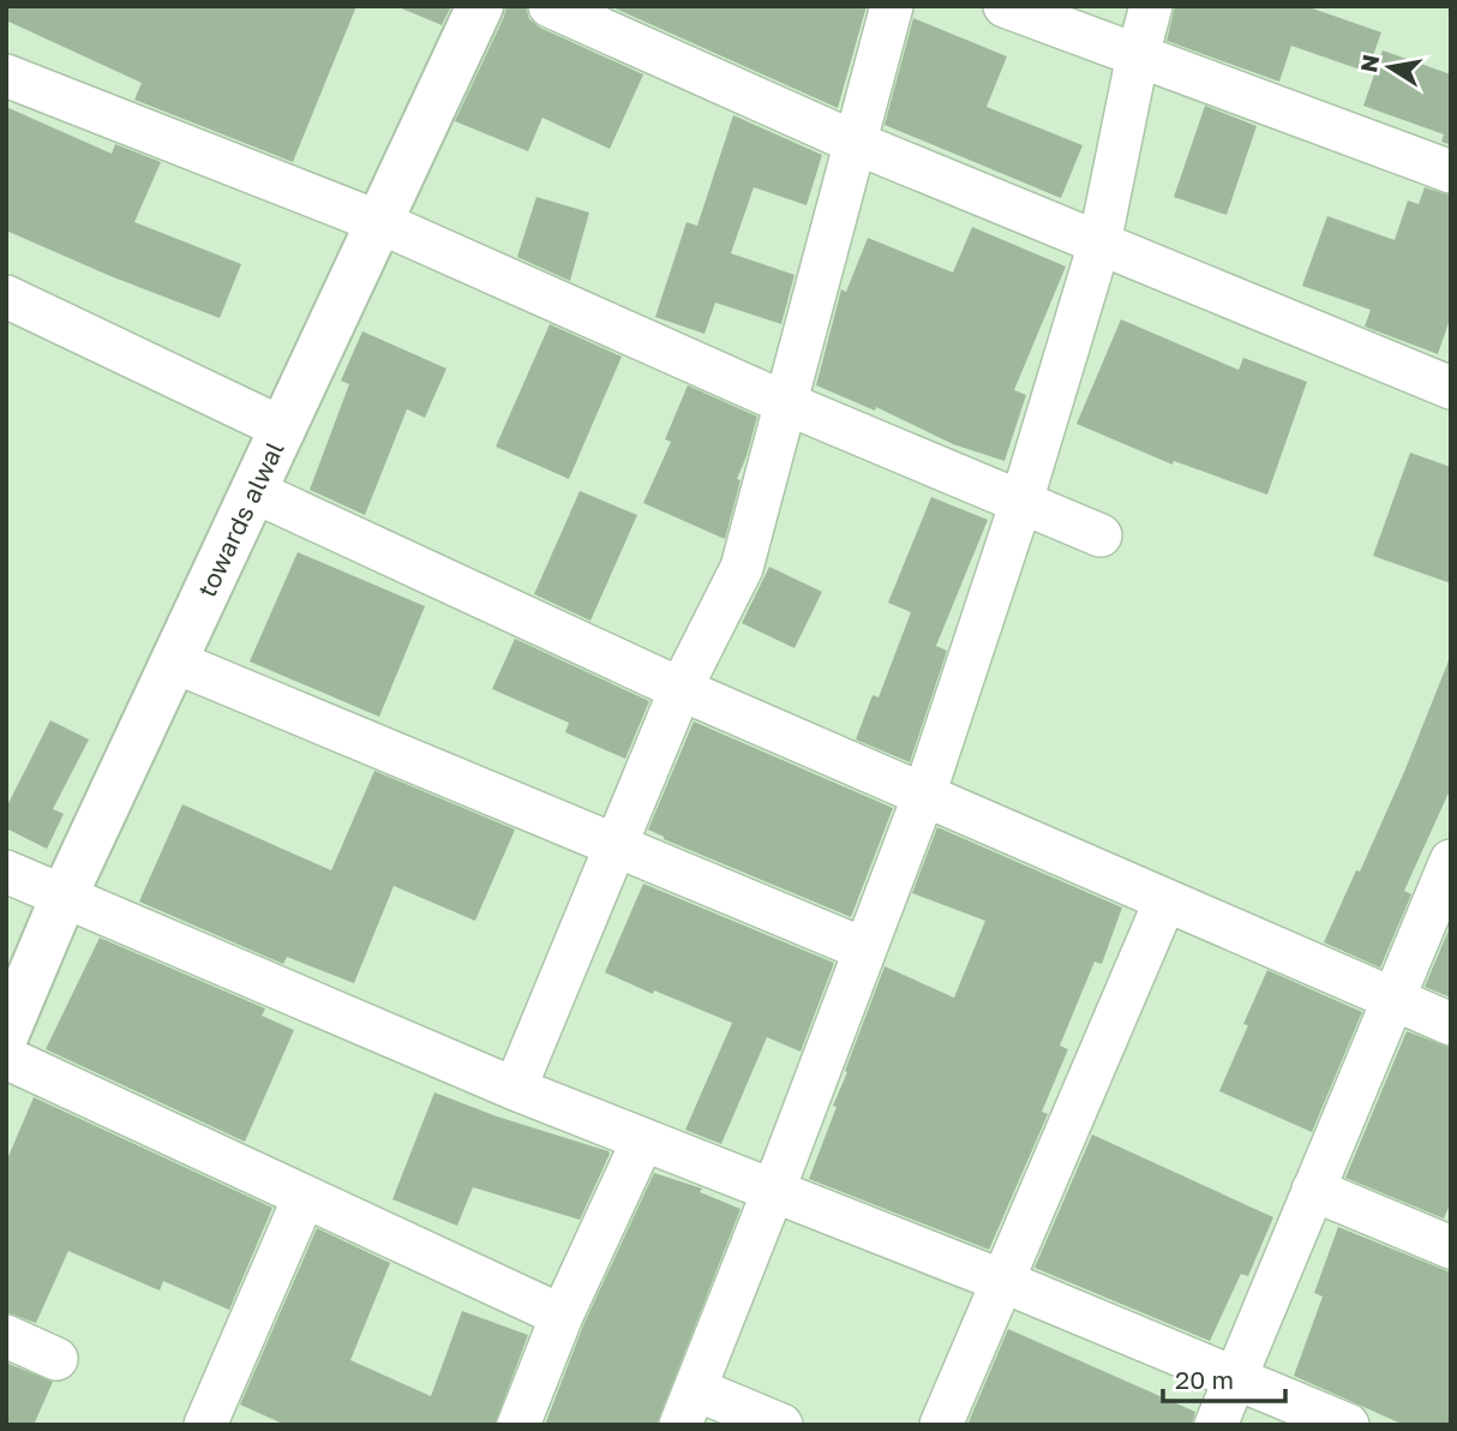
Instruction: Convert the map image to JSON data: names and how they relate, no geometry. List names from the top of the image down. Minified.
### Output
{"streets":{"main road":["towards alwal"]},"scale_bar":"20 m","north":"left"}
